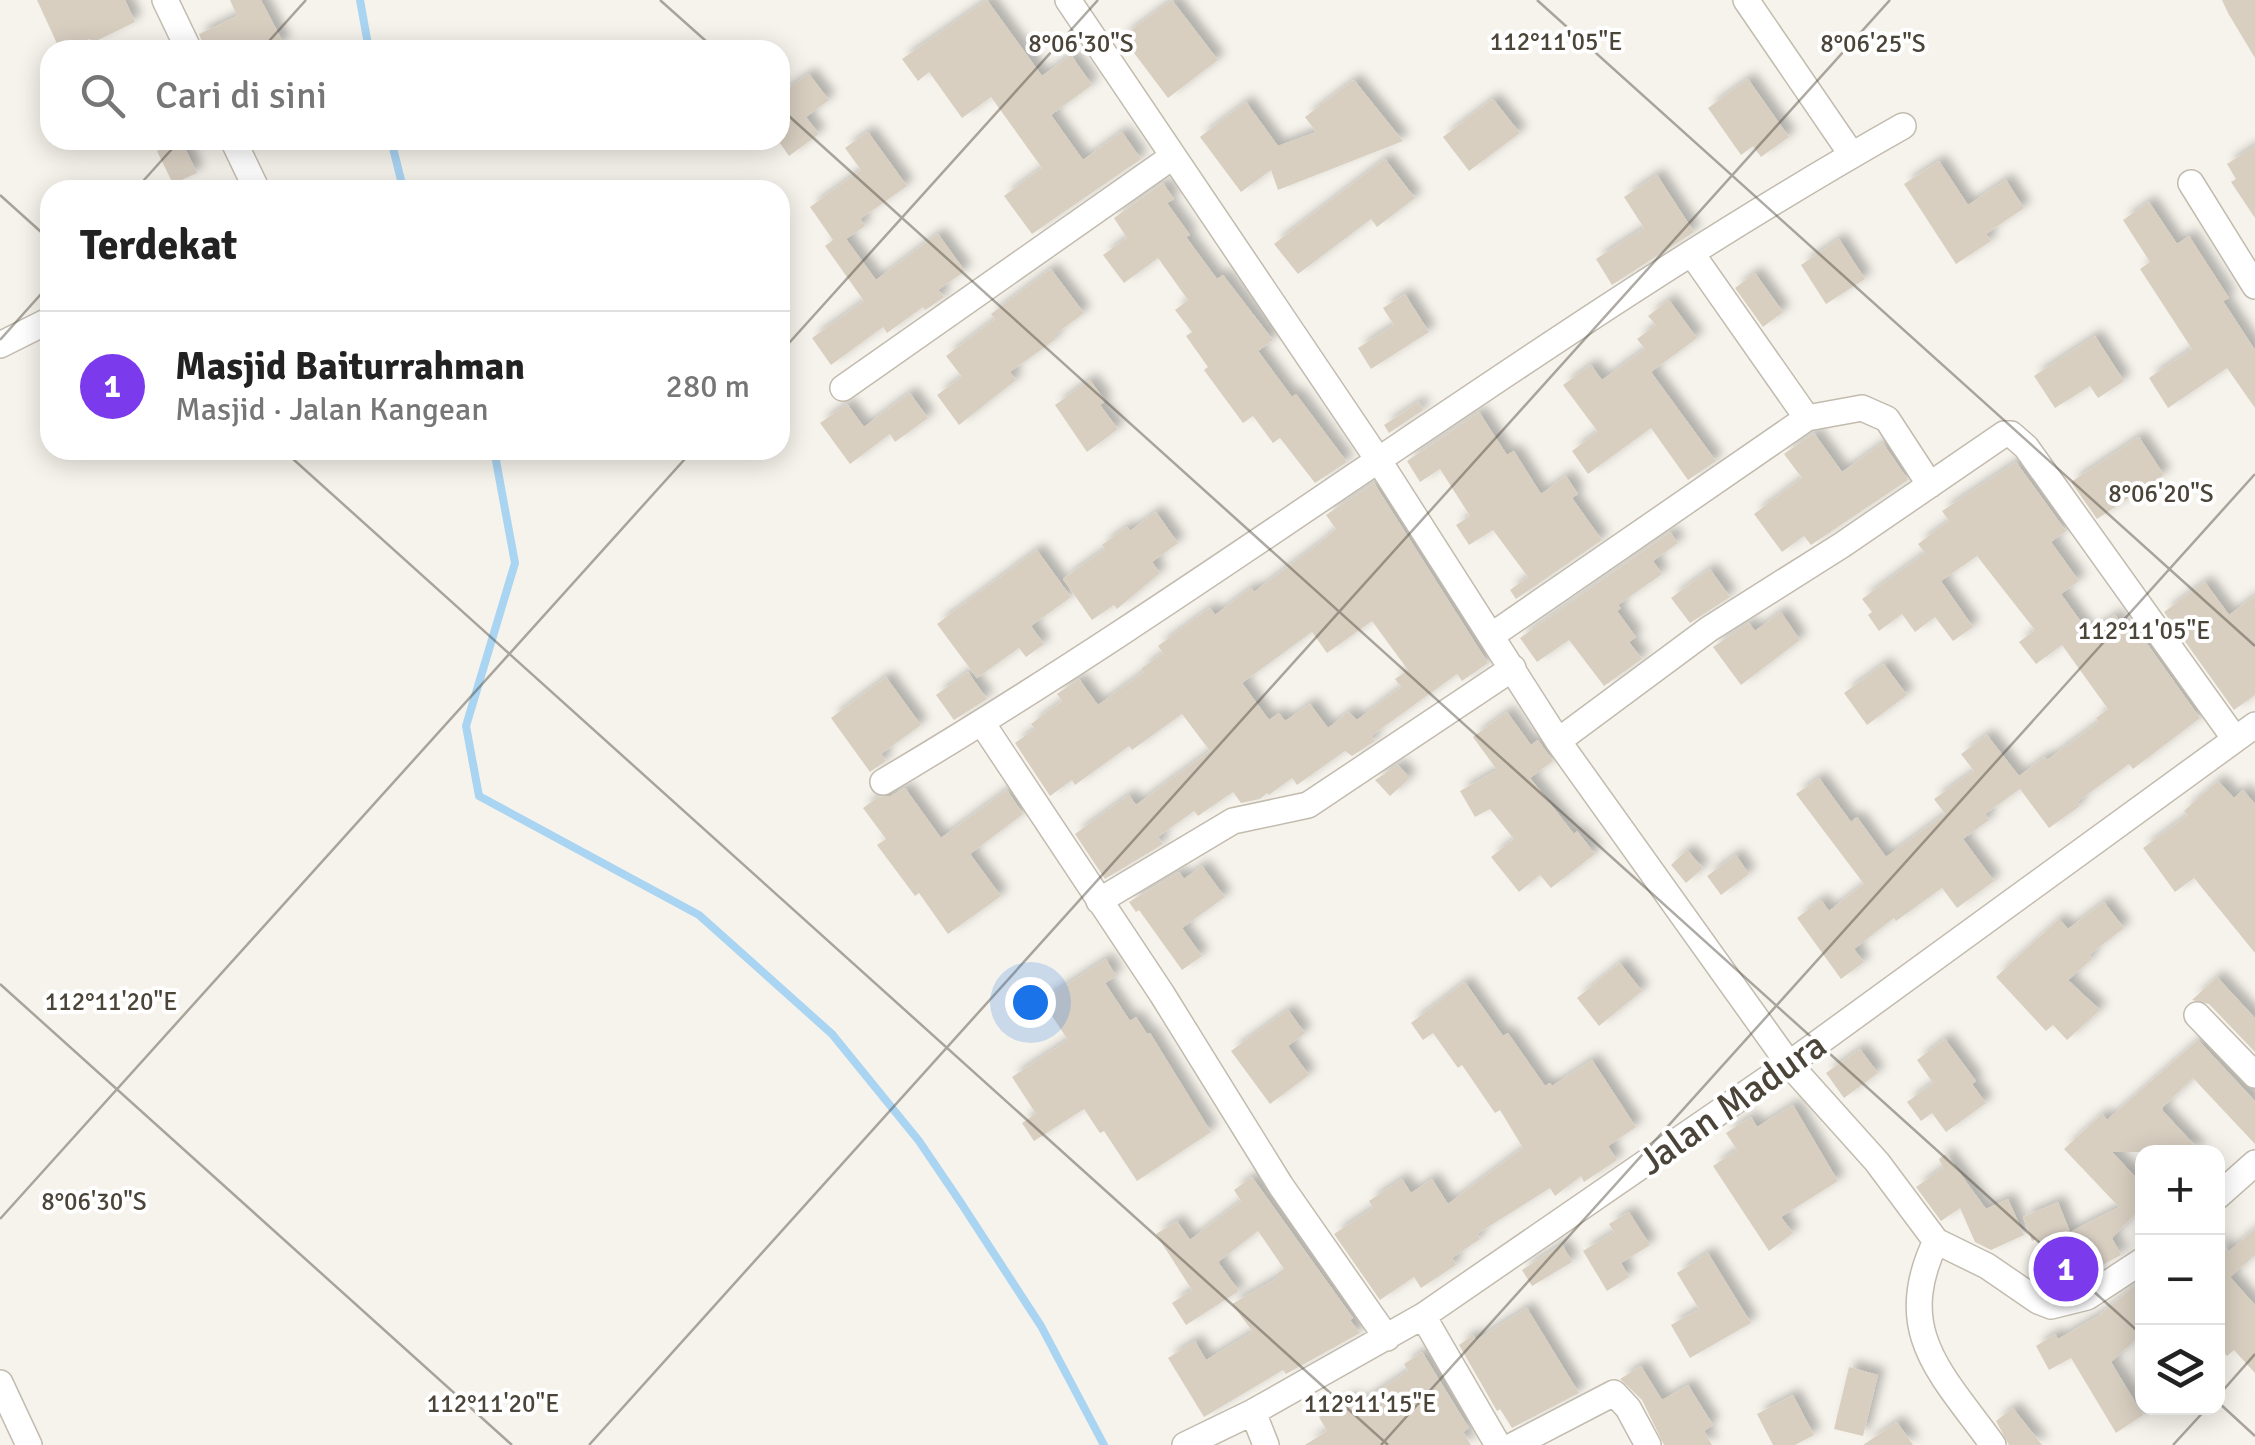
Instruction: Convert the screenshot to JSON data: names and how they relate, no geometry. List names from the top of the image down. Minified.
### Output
{"streets":{"street":["Jalan Madura"]},"page":{"search":"Cari di sini","heading":"Terdekat","list":[{"mark":"1","name":"Masjid Baiturrahman","note":"Masjid · Jalan Kangean","value":"280 m"}],"map_buttons":["+","−"],"pins":"1"},"coordinates":["112°11'05\"E","8°06'25\"S","8°06'30\"S","8°06'20\"S","112°11'20\"E","112°11'15\"E"]}
